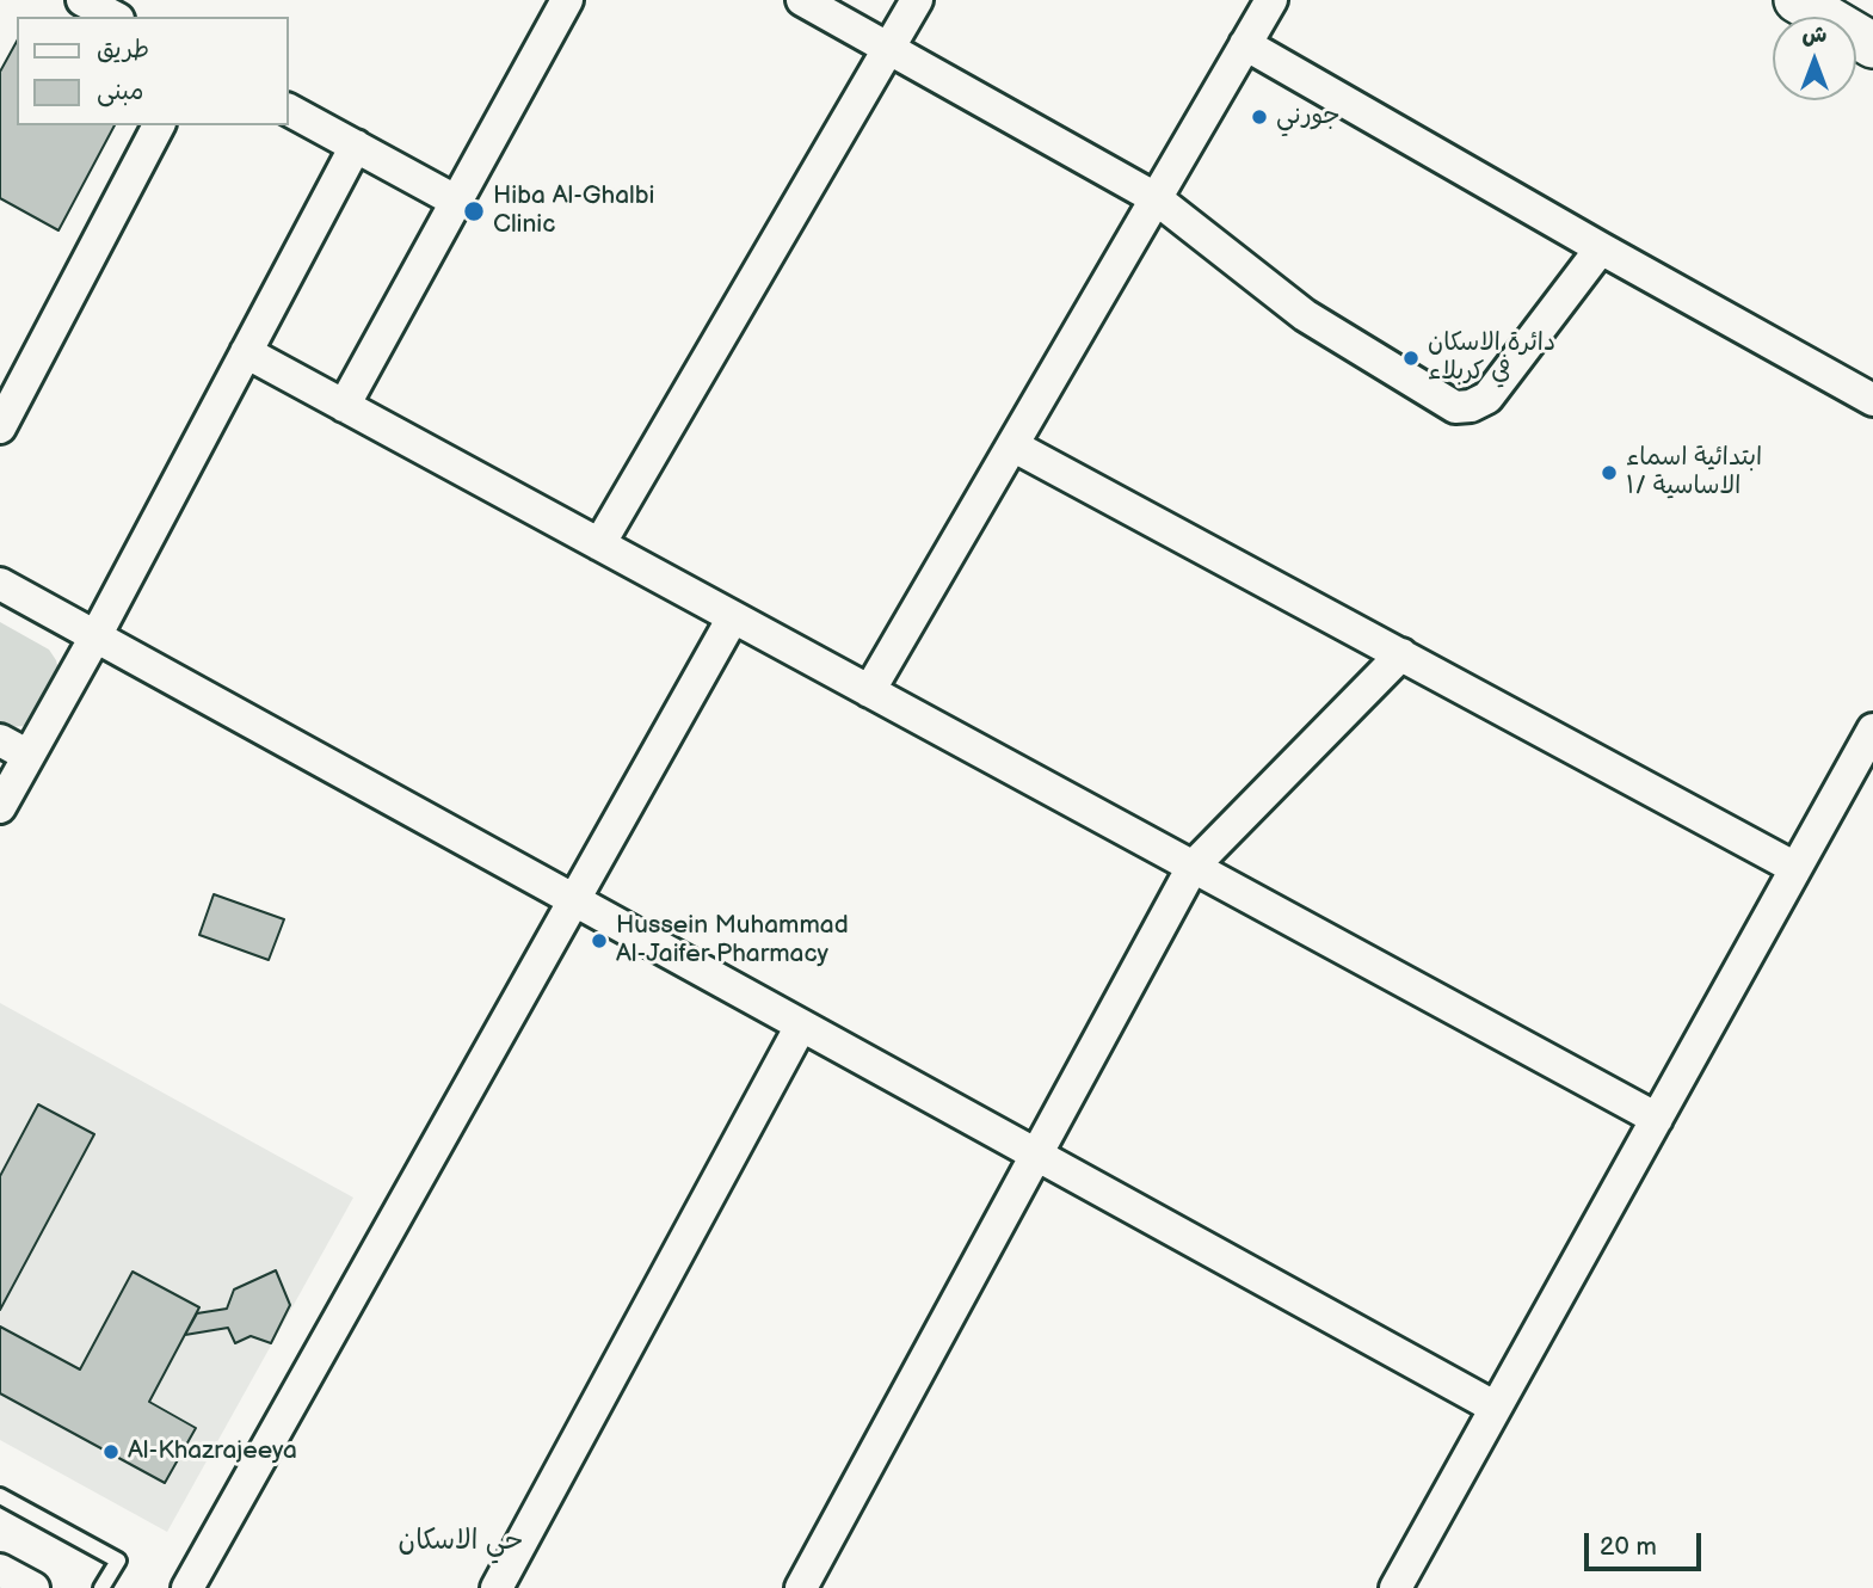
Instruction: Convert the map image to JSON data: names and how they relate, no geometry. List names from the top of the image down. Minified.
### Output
{"districts":["حي الاسكان"],"places":["جورني","Hiba Al-Ghalbi Clinic","دائرة الاسكان في كربلاء","ابتدائية اسماء الاساسية /١","Hussein Muhammad Al-Jaifer Pharmacy","Al-Khazrajeeya"],"legend":["طريق","مبنى"],"scale_bar":"20 m","north":"top"}
